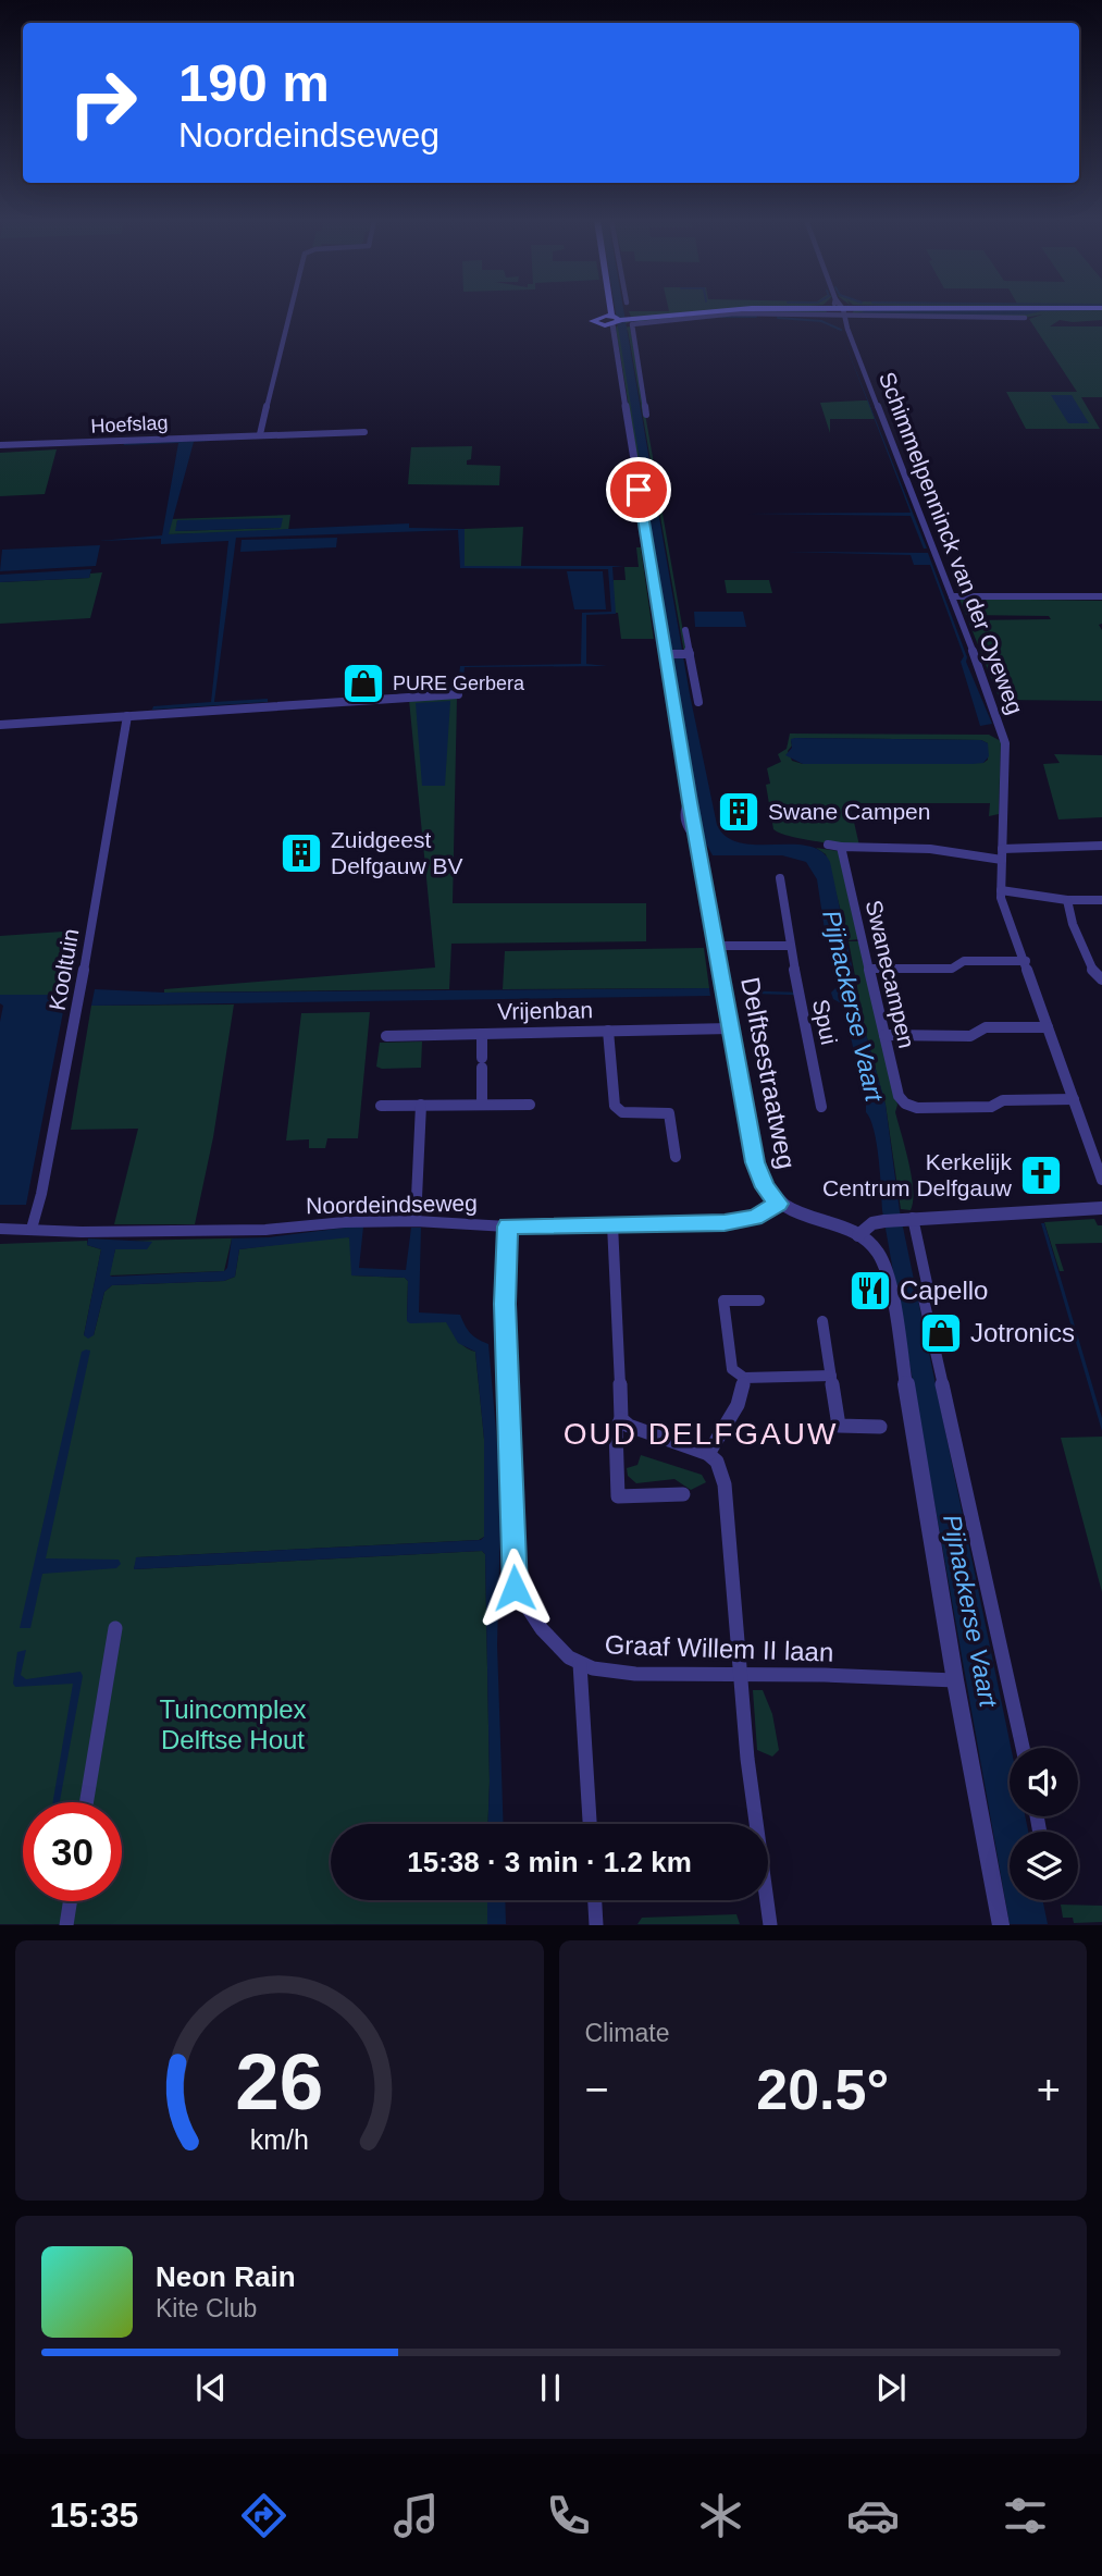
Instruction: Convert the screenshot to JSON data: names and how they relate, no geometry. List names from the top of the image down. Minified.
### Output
{"streets":{"main road":["Delftsestraatweg"],"street":["Hoefslag","Schimmelpenninck van der Oyeweg","Kooltuin","Swanecampen","Vrijenban","Spui","Noordeindseweg","Graaf Willem II laan"]},"crossings":[["Schimmelpenninck van der Oyeweg","Swanecampen"],["Kooltuin","Noordeindseweg"],["Vrijenban","Delftsestraatweg"],["Delftsestraatweg","Noordeindseweg"],["Delftsestraatweg","Graaf Willem II laan"],["Noordeindseweg","Graaf Willem II laan"]],"districts":["OUD DELFGAUW"],"water":["Pijnackerse Vaart"],"parks":["Tuincomplex Delftse Hout"],"places":{"shop":["PURE Gerbera","Jotronics"],"building":["Swane Campen","Zuidgeest Delfgauw BV"],"church":["Kerkelijk Centrum Delfgauw"],"restaurant":["Capello"]},"page":{"turn":["190 m","Noordeindseweg"],"limit":"30","trip":"15:38 · 3 min · 1.2 km","tile":"Climate","heat":["−","20.5°","+"],"song":["Neon Rain","Kite Club"],"tabs":"15:35","gauge":["26","km/h"]}}
